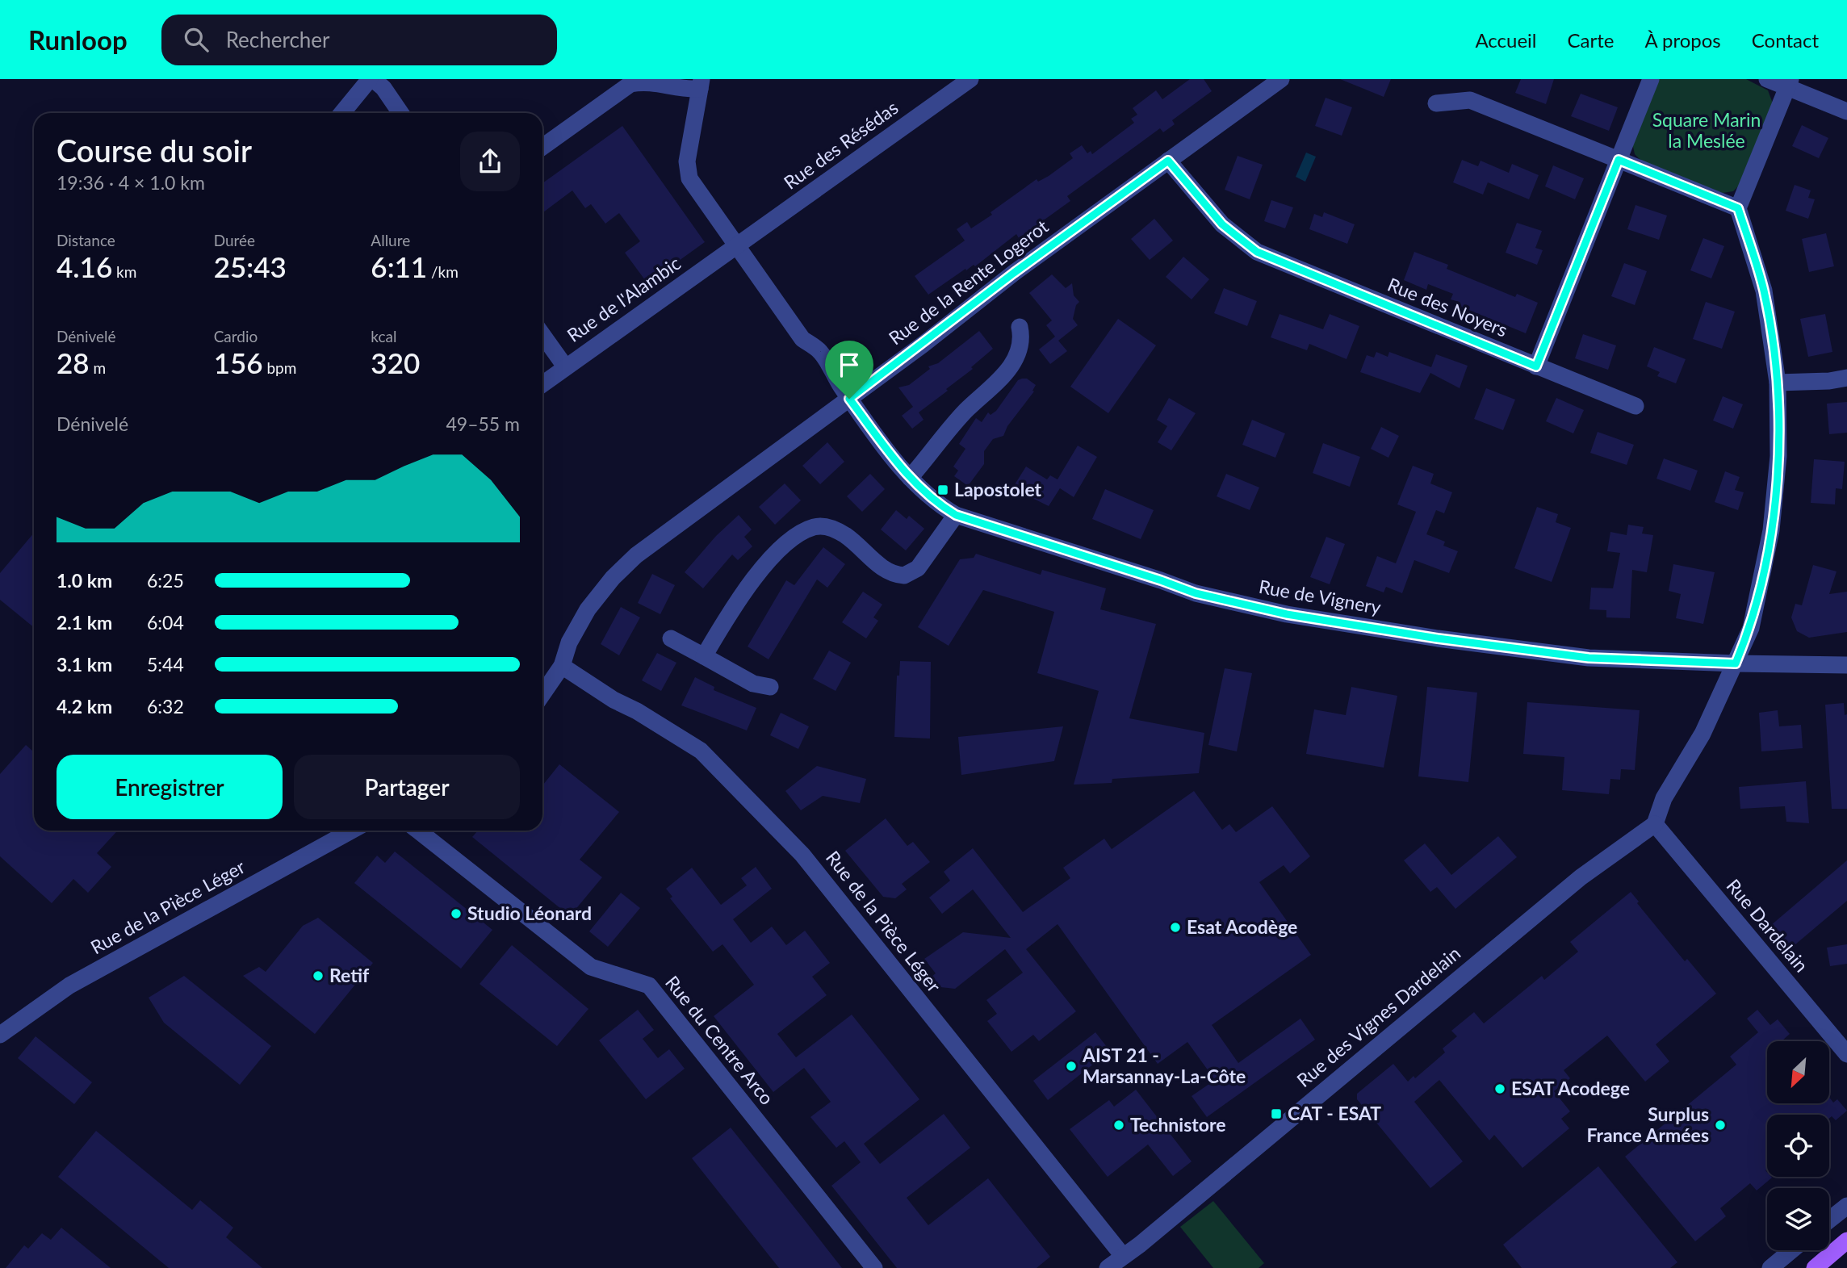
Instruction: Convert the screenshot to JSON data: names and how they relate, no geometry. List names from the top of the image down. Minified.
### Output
{"streets":{"street":["Rue des Résédas","Rue de la Rente Logerot","Rue de l'Alambic","Rue des Noyers","Rue de Vignery","Rue de la Pièce Léger","Rue Dardelain","Rue des Vignes Dardelain","Rue du Centre Arco"]},"crossings":[["Rue des Résédas","Rue de l'Alambic"],["Rue des Résédas","Rue de Vignery"],["Rue de la Rente Logerot","Rue des Noyers"],["Rue de la Rente Logerot","Rue de Vignery"],["Rue de la Rente Logerot","Rue de la Pièce Léger"],["Rue de l'Alambic","Rue de Vignery"],["Rue de la Pièce Léger","Rue des Vignes Dardelain"],["Rue Dardelain","Rue des Vignes Dardelain"]],"parks":["Square Marin la Meslée"],"places":{"transit":["Lapostolet","CAT - ESAT"],"other":["Studio Léonard","Esat Acodège","Retif","AIST 21 - Marsannay-La-Côte","ESAT Acodege","Technistore","Surplus France Armées"]},"north":"bottom left","page":{"header":"Runloop","search":"Rechercher","nav":["Accueil","Carte","À propos","Contact"],"heading":["Course du soir","19:36 · 4 × 1.0 km"],"stats":[["Distance","4.16 km"],["Durée","25:43"],["Allure","6:11 /km"],["Dénivelé","28 m"],["Cardio","156 bpm"],["kcal","320"]],"chart":["Dénivelé","49–55 m"],"list":[{"name":"1.0 km","note":"6:25"},{"name":"2.1 km","note":"6:04"},{"name":"3.1 km","note":"5:44"},{"name":"4.2 km","note":"6:32"}],"buttons":["Enregistrer","Partager"]}}
